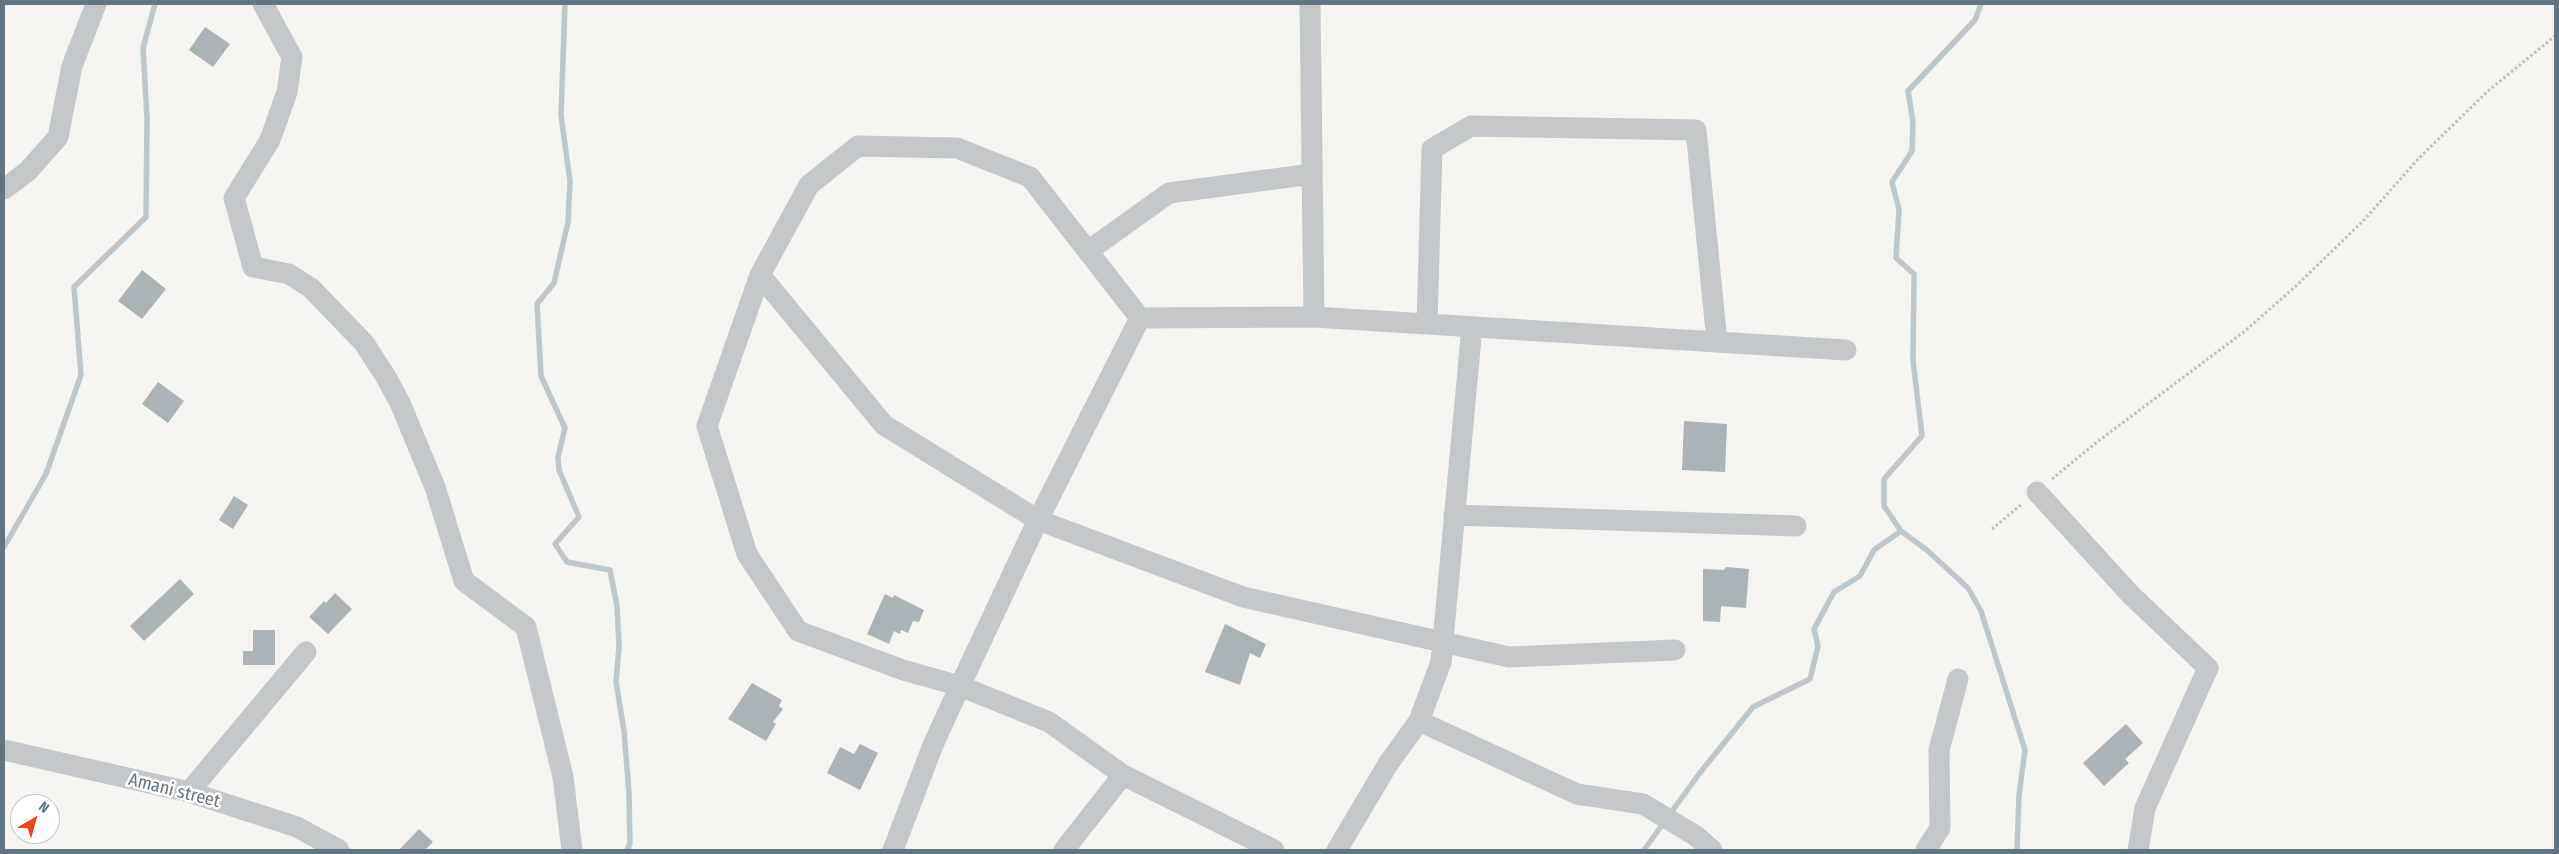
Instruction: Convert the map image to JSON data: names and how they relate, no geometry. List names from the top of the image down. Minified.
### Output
{"streets":{"street":["Amani street"]},"north":"top right"}
